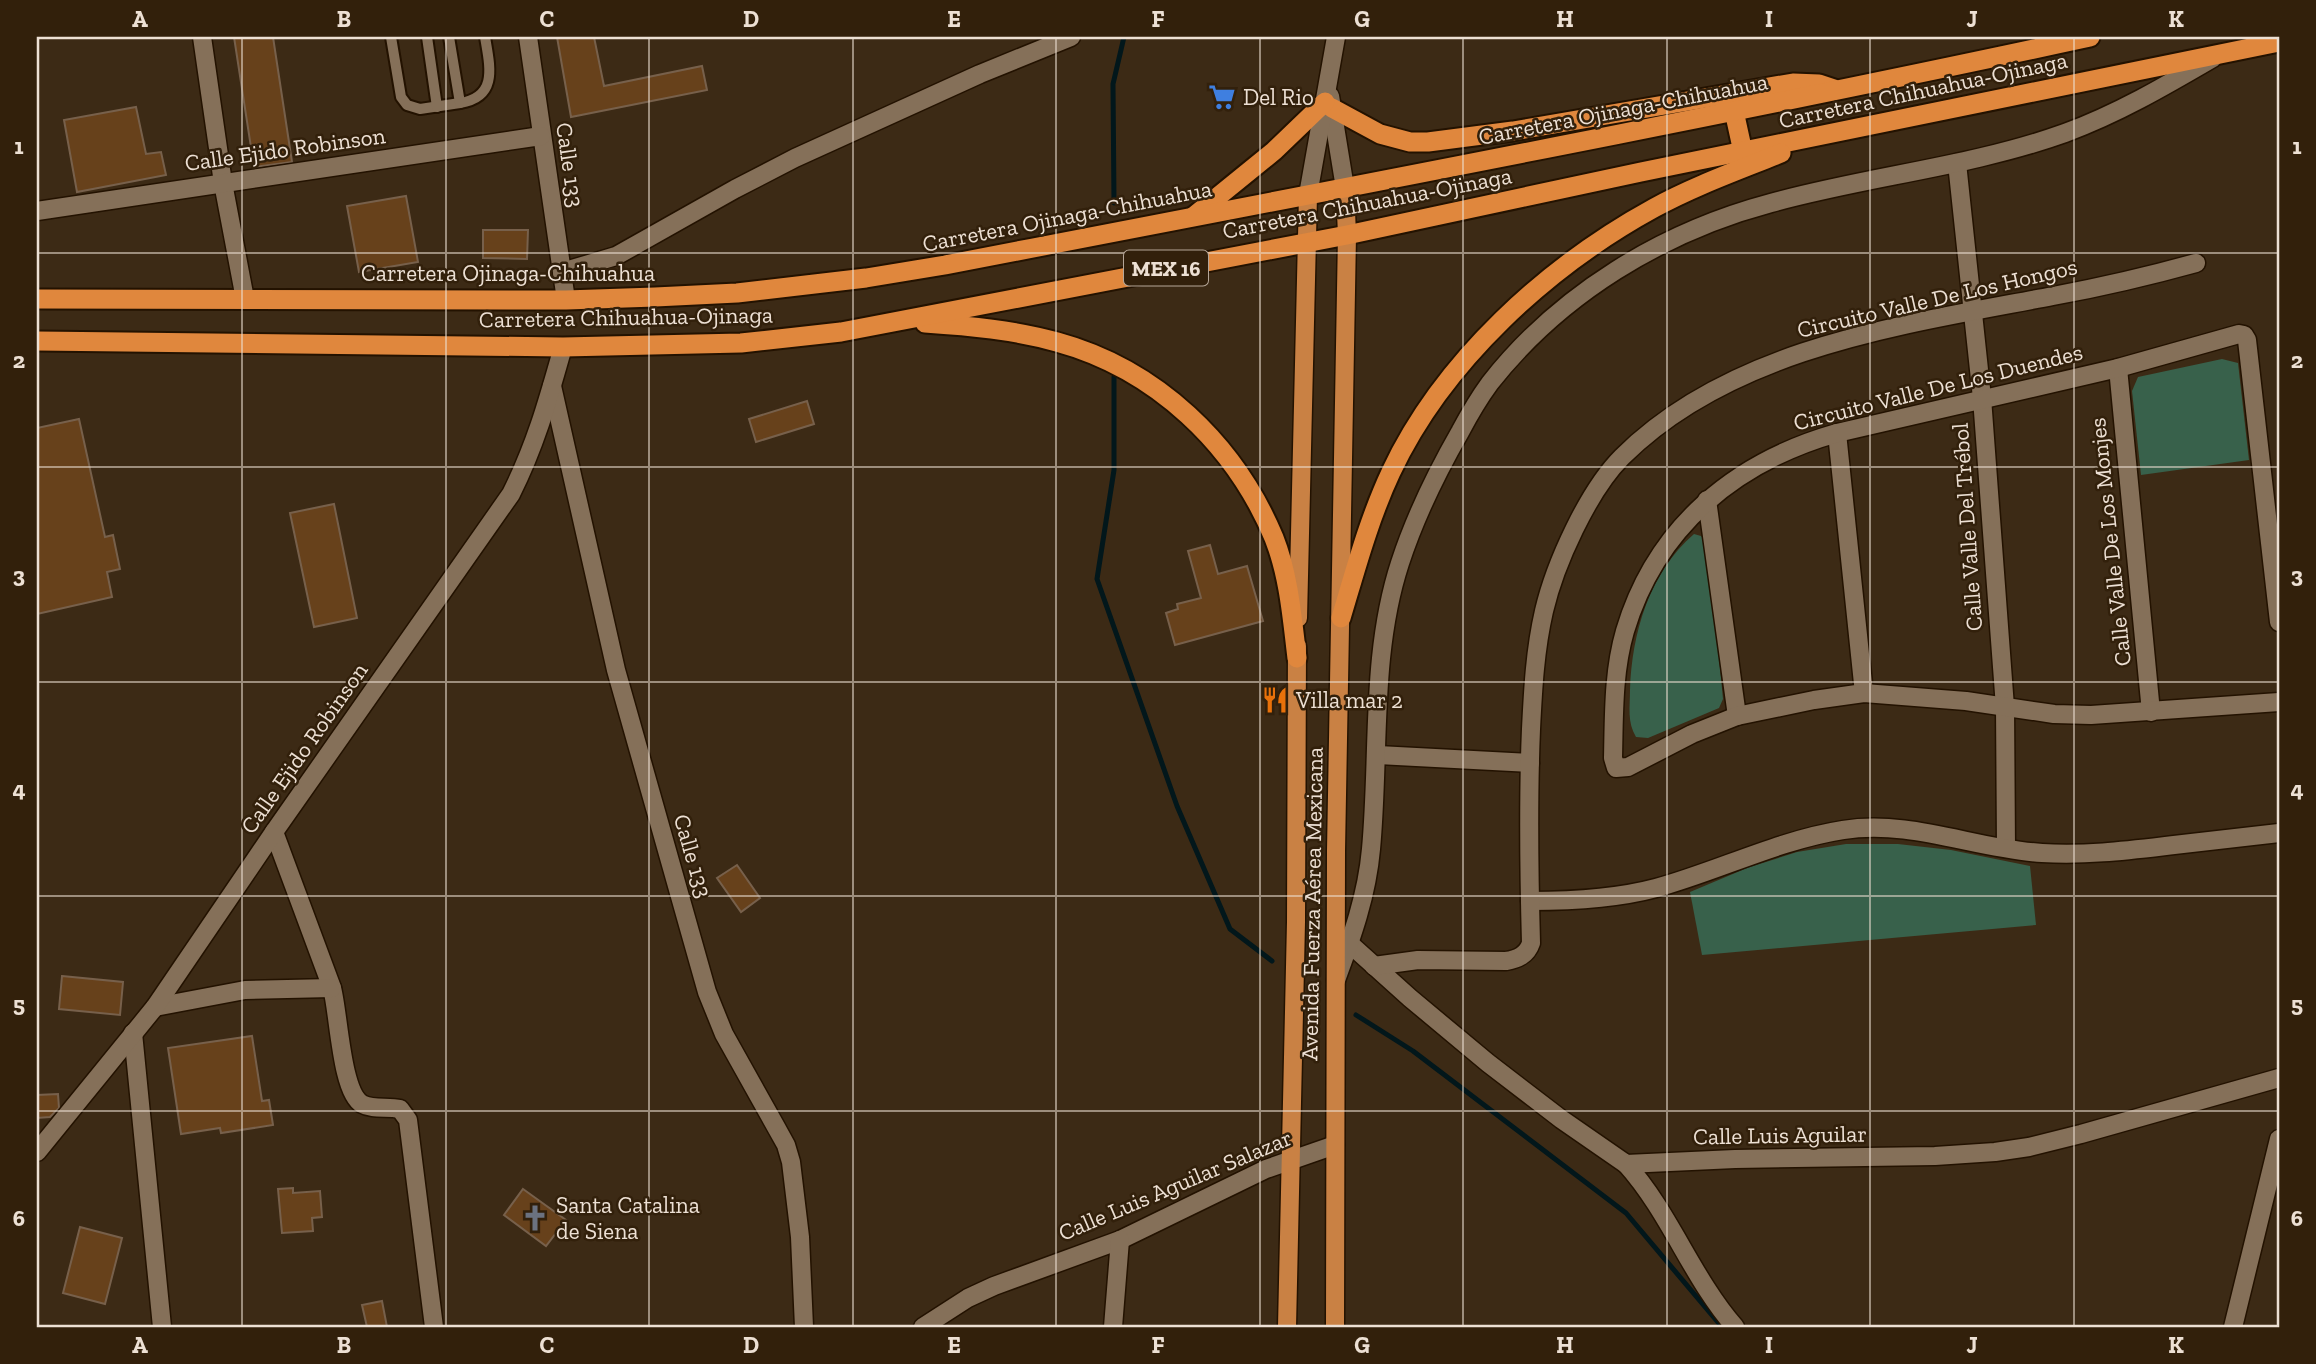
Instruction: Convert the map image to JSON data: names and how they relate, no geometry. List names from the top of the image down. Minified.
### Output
{"streets":{"highway":["Carretera Chihuahua-Ojinaga","Carretera Ojinaga-Chihuahua","MEX 16"],"main road":["Avenida Fuerza Aérea Mexicana"],"street":["Calle Ejido Robinson","Calle 133","Circuito Valle De Los Hongos","Circuito Valle De Los Duendes","Calle Valle Del Trébol","Calle Valle De Los Monjes","Calle Luis Aguilar","Calle Luis Aguilar Salazar"]},"crossings":[["Carretera Chihuahua-Ojinaga","Calle Ejido Robinson"],["Carretera Chihuahua-Ojinaga","Avenida Fuerza Aérea Mexicana"],["Carretera Ojinaga-Chihuahua","Calle 133"],["Carretera Ojinaga-Chihuahua","Avenida Fuerza Aérea Mexicana"],["Calle Ejido Robinson","Calle 133"],["Circuito Valle De Los Hongos","Calle Valle Del Trébol"],["Circuito Valle De Los Duendes","Calle Valle Del Trébol"],["Circuito Valle De Los Duendes","Calle Valle De Los Monjes"],["Avenida Fuerza Aérea Mexicana","Calle Luis Aguilar Salazar"]],"places":{"supermarket":["Del Rio"],"restaurant":["Villa mar 2"],"church":["Santa Catalina de Siena"]},"grid":{"columns":["A","B","C","D","E","F","G","H","I","J","K"],"rows":["1","2","3","4","5","6"]}}
